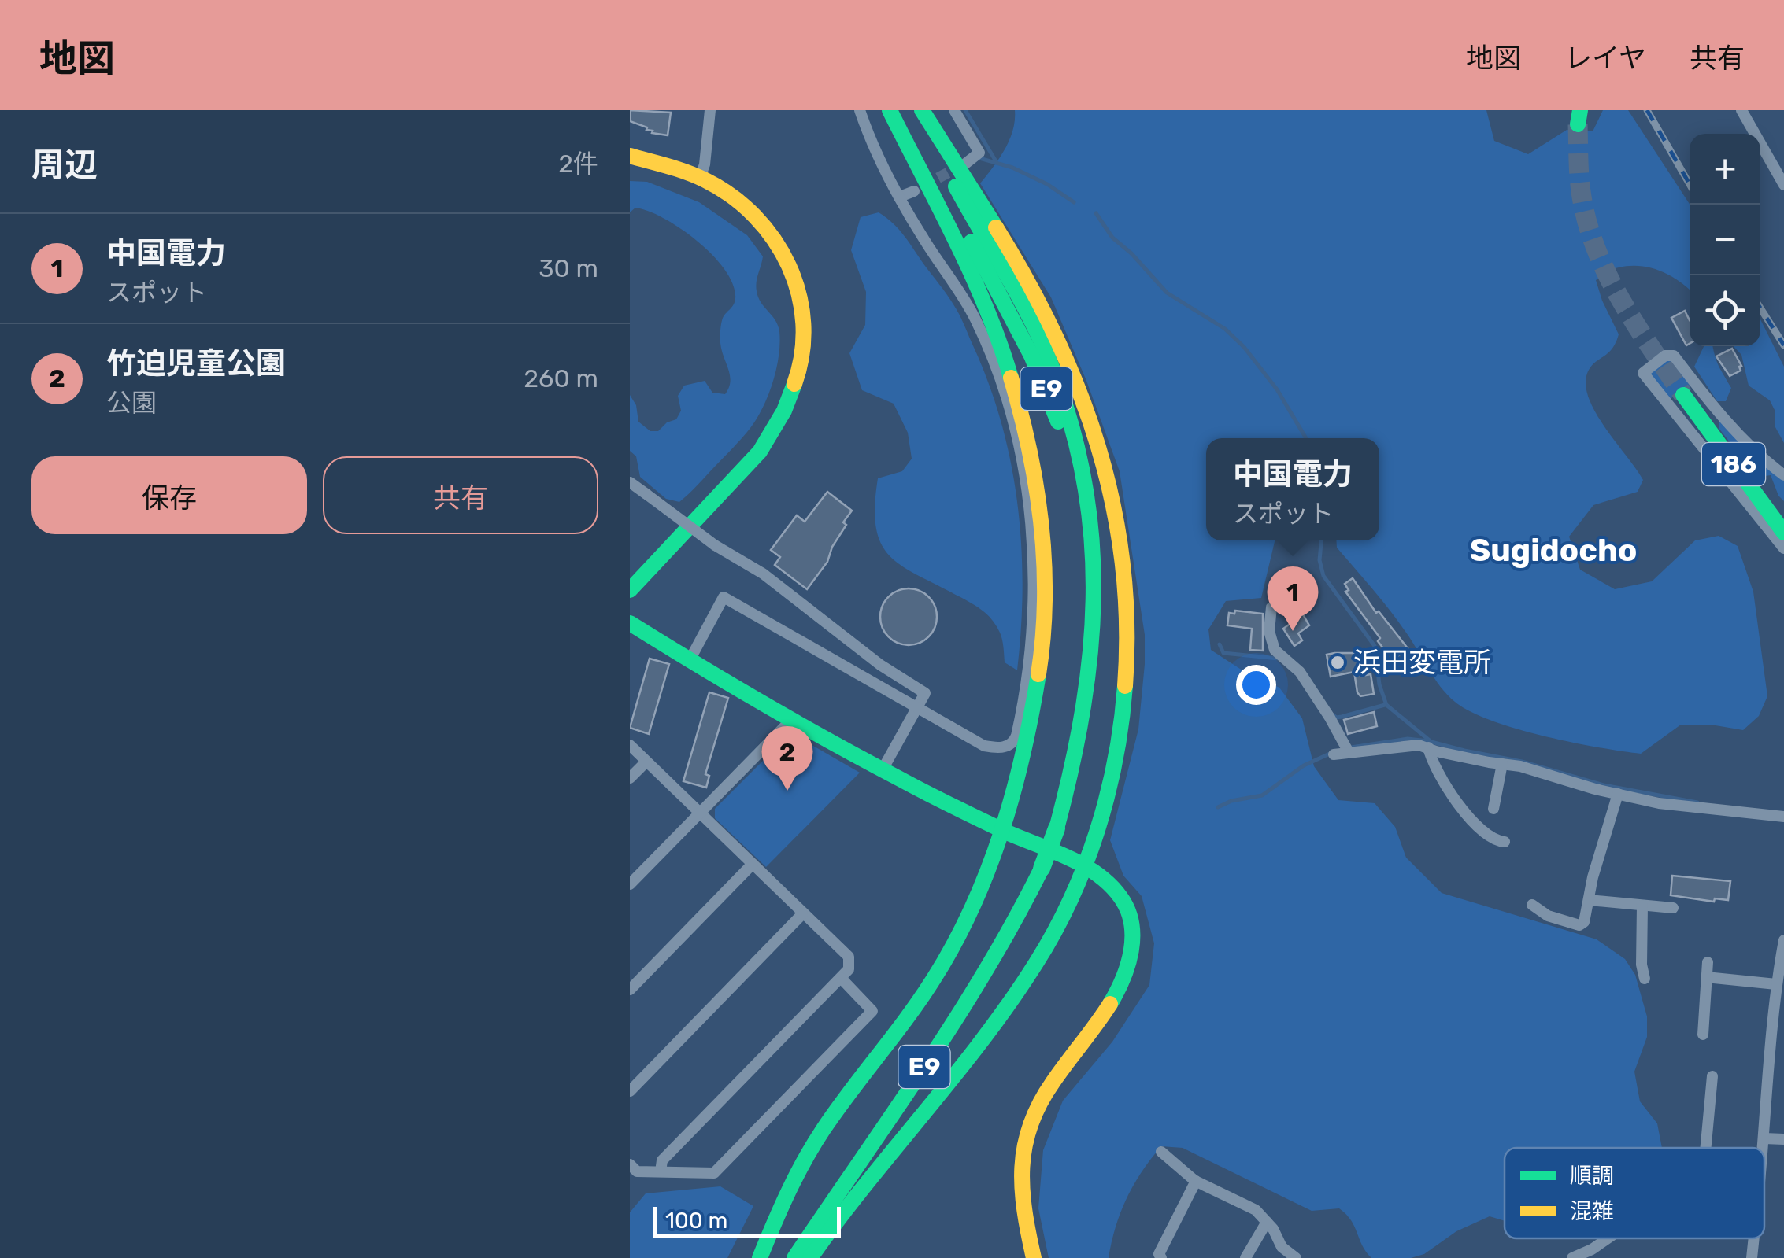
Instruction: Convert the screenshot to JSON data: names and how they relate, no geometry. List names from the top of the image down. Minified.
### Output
{"streets":{"main road":["E9","186"]},"districts":["Sugidocho"],"places":["浜田変電所"],"legend":["順調","混雑"],"scale_bar":"100 m","page":{"header":"地図","nav":["地図","レイヤ","共有"],"heading":["周辺","2件"],"map_buttons":["+","−"],"list":[{"mark":"1","name":"中国電力","note":"スポット","value":"30 m"},{"mark":"2","name":"竹迫児童公園","note":"公園","value":"260 m"}],"buttons":["保存","共有"],"popup":["中国電力","スポット"],"pins":["1","2"],"scale":"100 m"}}
